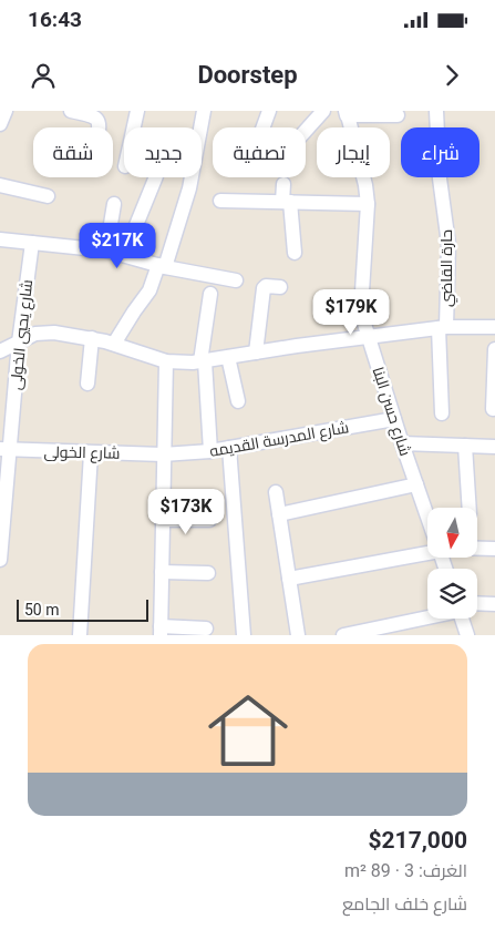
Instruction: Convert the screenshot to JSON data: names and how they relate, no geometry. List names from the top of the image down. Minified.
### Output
{"streets":{"street":["حارة القاضي","شارع يحيي الخولى","شارع حسن البنا","شارع المدرسة القديمه","شارع الخولى"]},"crossings":[["شارع يحيي الخولى","شارع الخولى"],["شارع حسن البنا","شارع المدرسة القديمه"],["شارع المدرسة القديمه","شارع الخولى"]],"scale_bar":"50 m","north":"bottom","page":{"status":"16:43","header":"Doorstep","chip":["شراء","إيجار","تصفية","جديد","شقة"],"price":["$217K","$179K","$173K"],"scale":"50 m","list":[{"name":"$217,000","note":"الغرف: 3 · 89 m² · شارع خلف الجامع"}]}}
